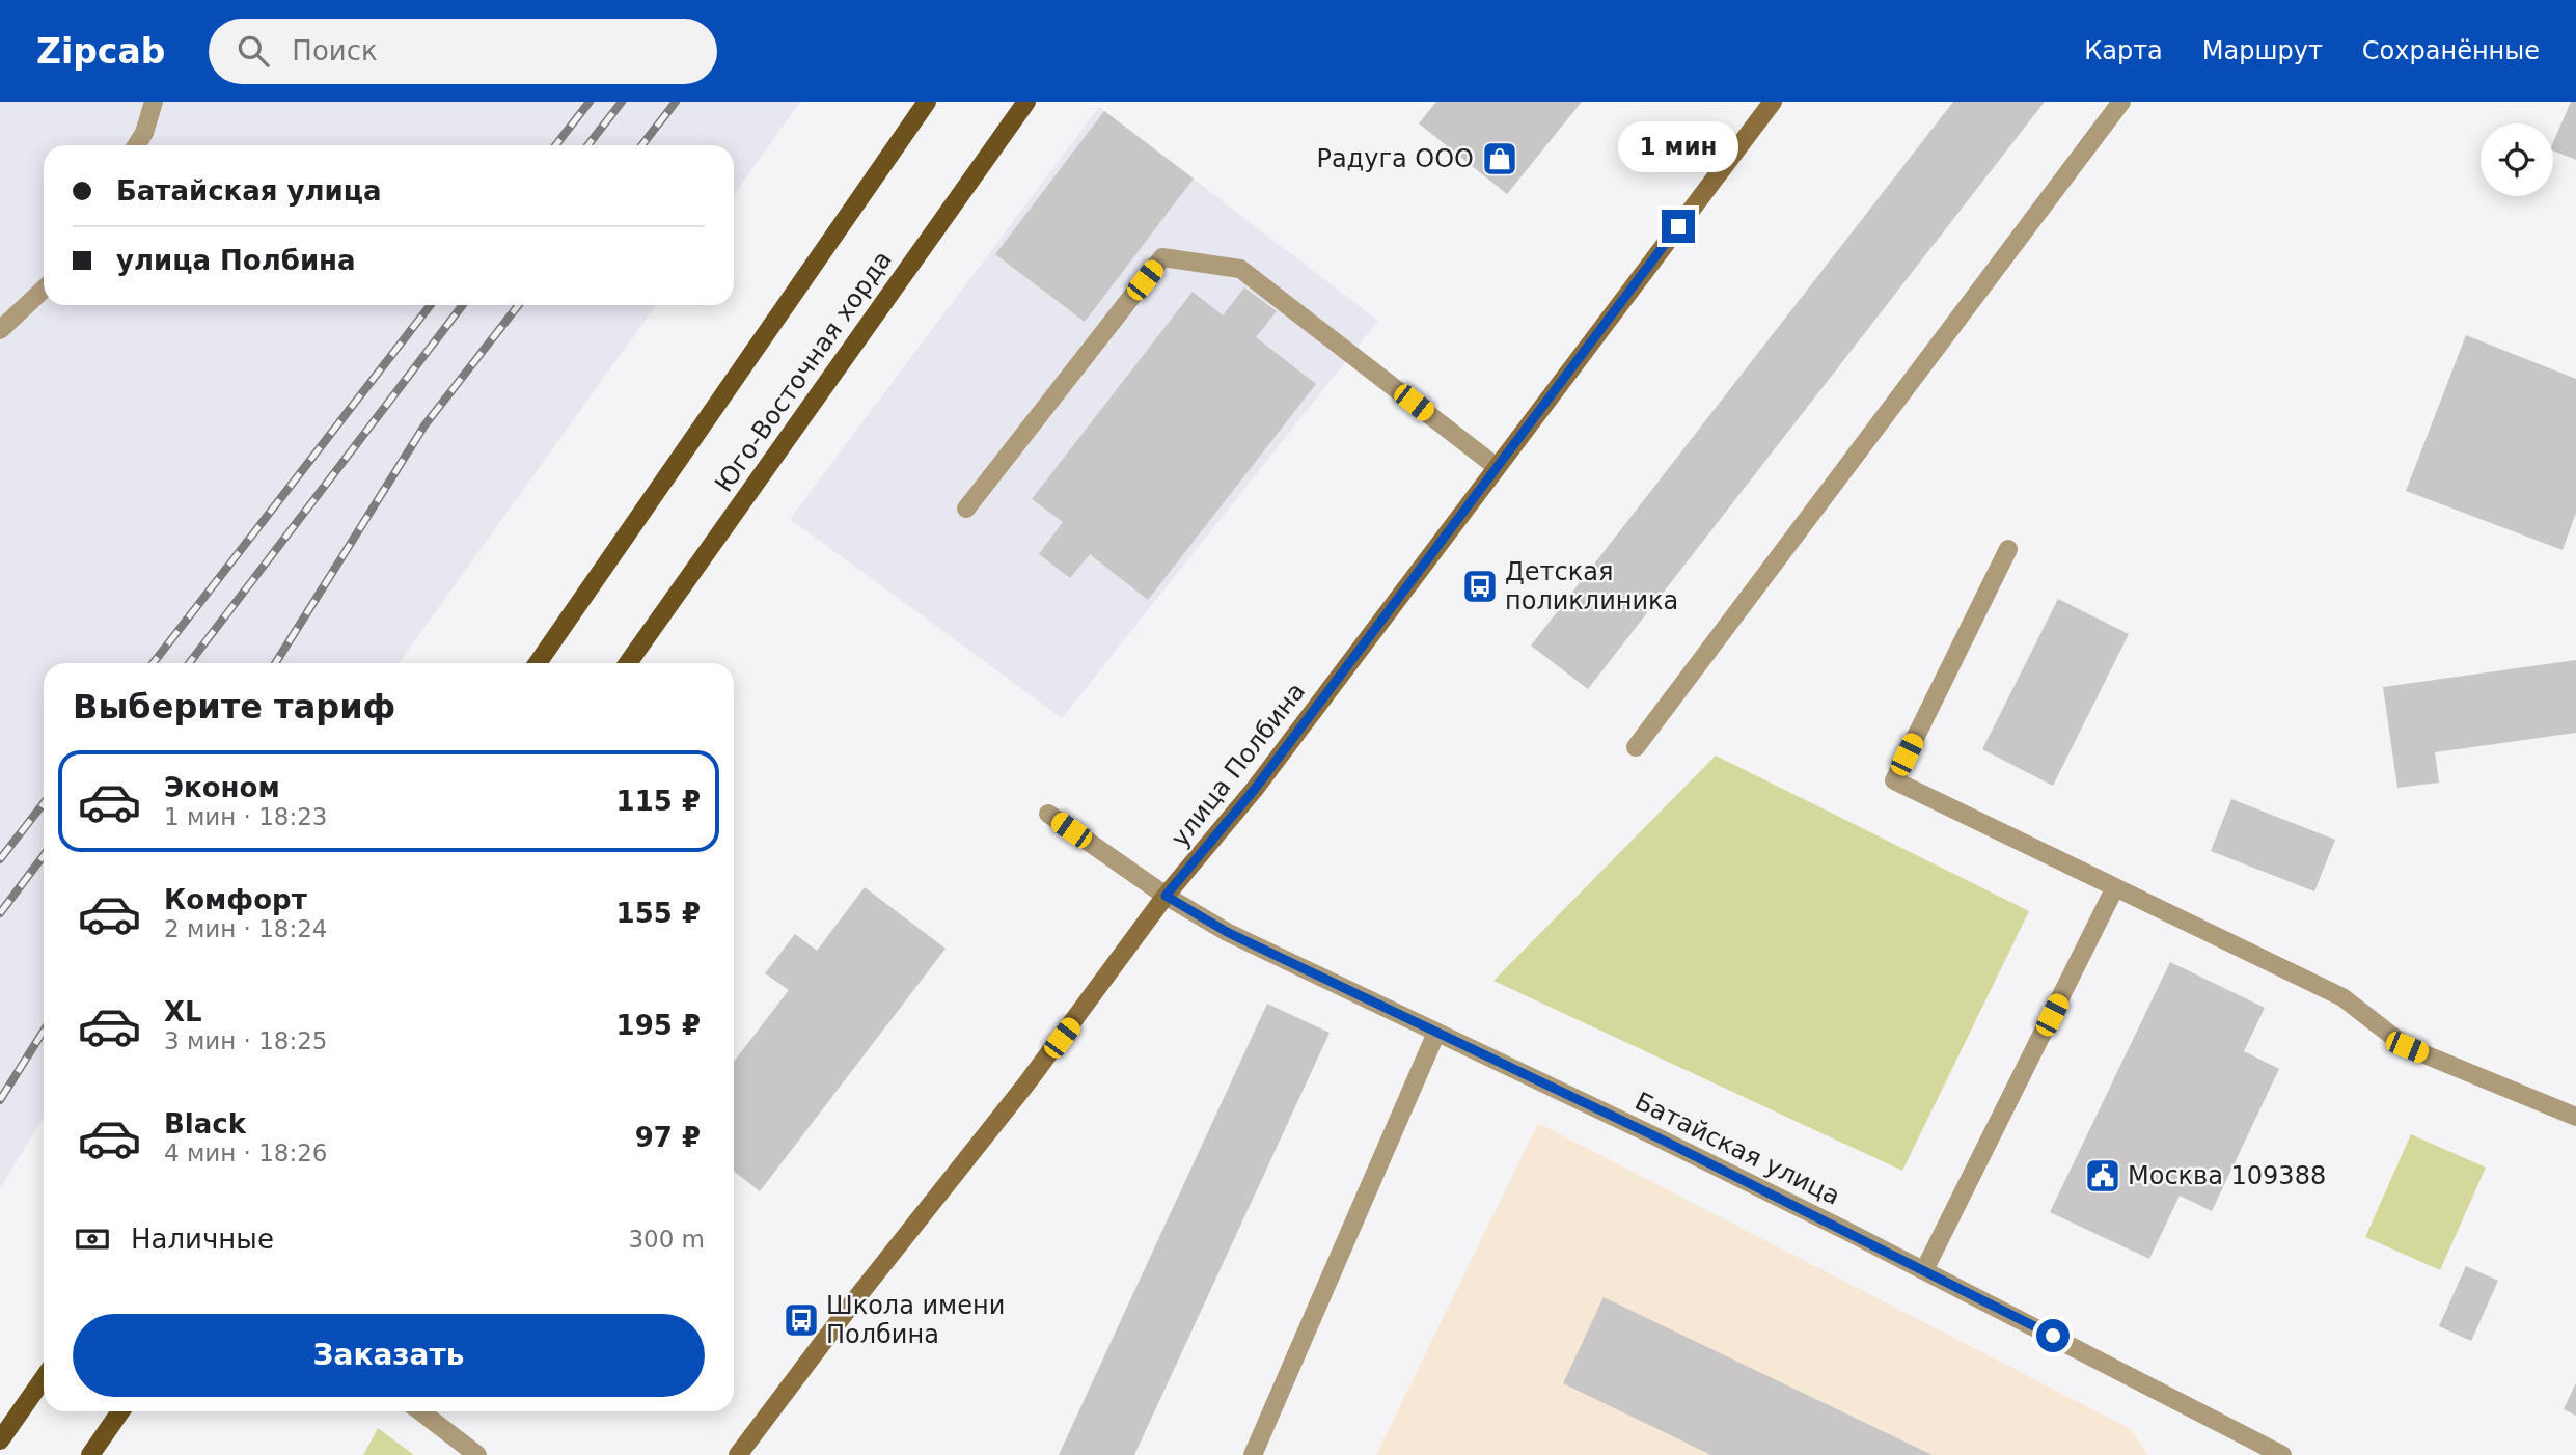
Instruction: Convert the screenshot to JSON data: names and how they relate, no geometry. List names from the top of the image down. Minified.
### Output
{"streets":{"main road":["Юго-Восточная хорда","улица Полбина"],"street":["Батайская улица"]},"crossings":[["улица Полбина","Батайская улица"]],"places":{"shop":["Радуга ООО"],"bus stop":["Детская поликлиника","Школа имени Полбина"],"public building":["Москва 109388"]},"page":{"header":"Zipcab","search":"Поиск","nav":["Карта","Маршрут","Сохранённые"],"bubble":"1 мин","banner":["Батайская улица","улица Полбина"],"heading":"Выберите тариф","list":[{"name":"Эконом","note":"1 мин · 18:23","value":"115 ₽"},{"name":"Комфорт","note":"2 мин · 18:24","value":"155 ₽"},{"name":"XL","note":"3 мин · 18:25","value":"195 ₽"},{"name":"Black","note":"4 мин · 18:26","value":"97 ₽"}],"pay":["Наличные","300 m"],"buttons":"Заказать"}}
